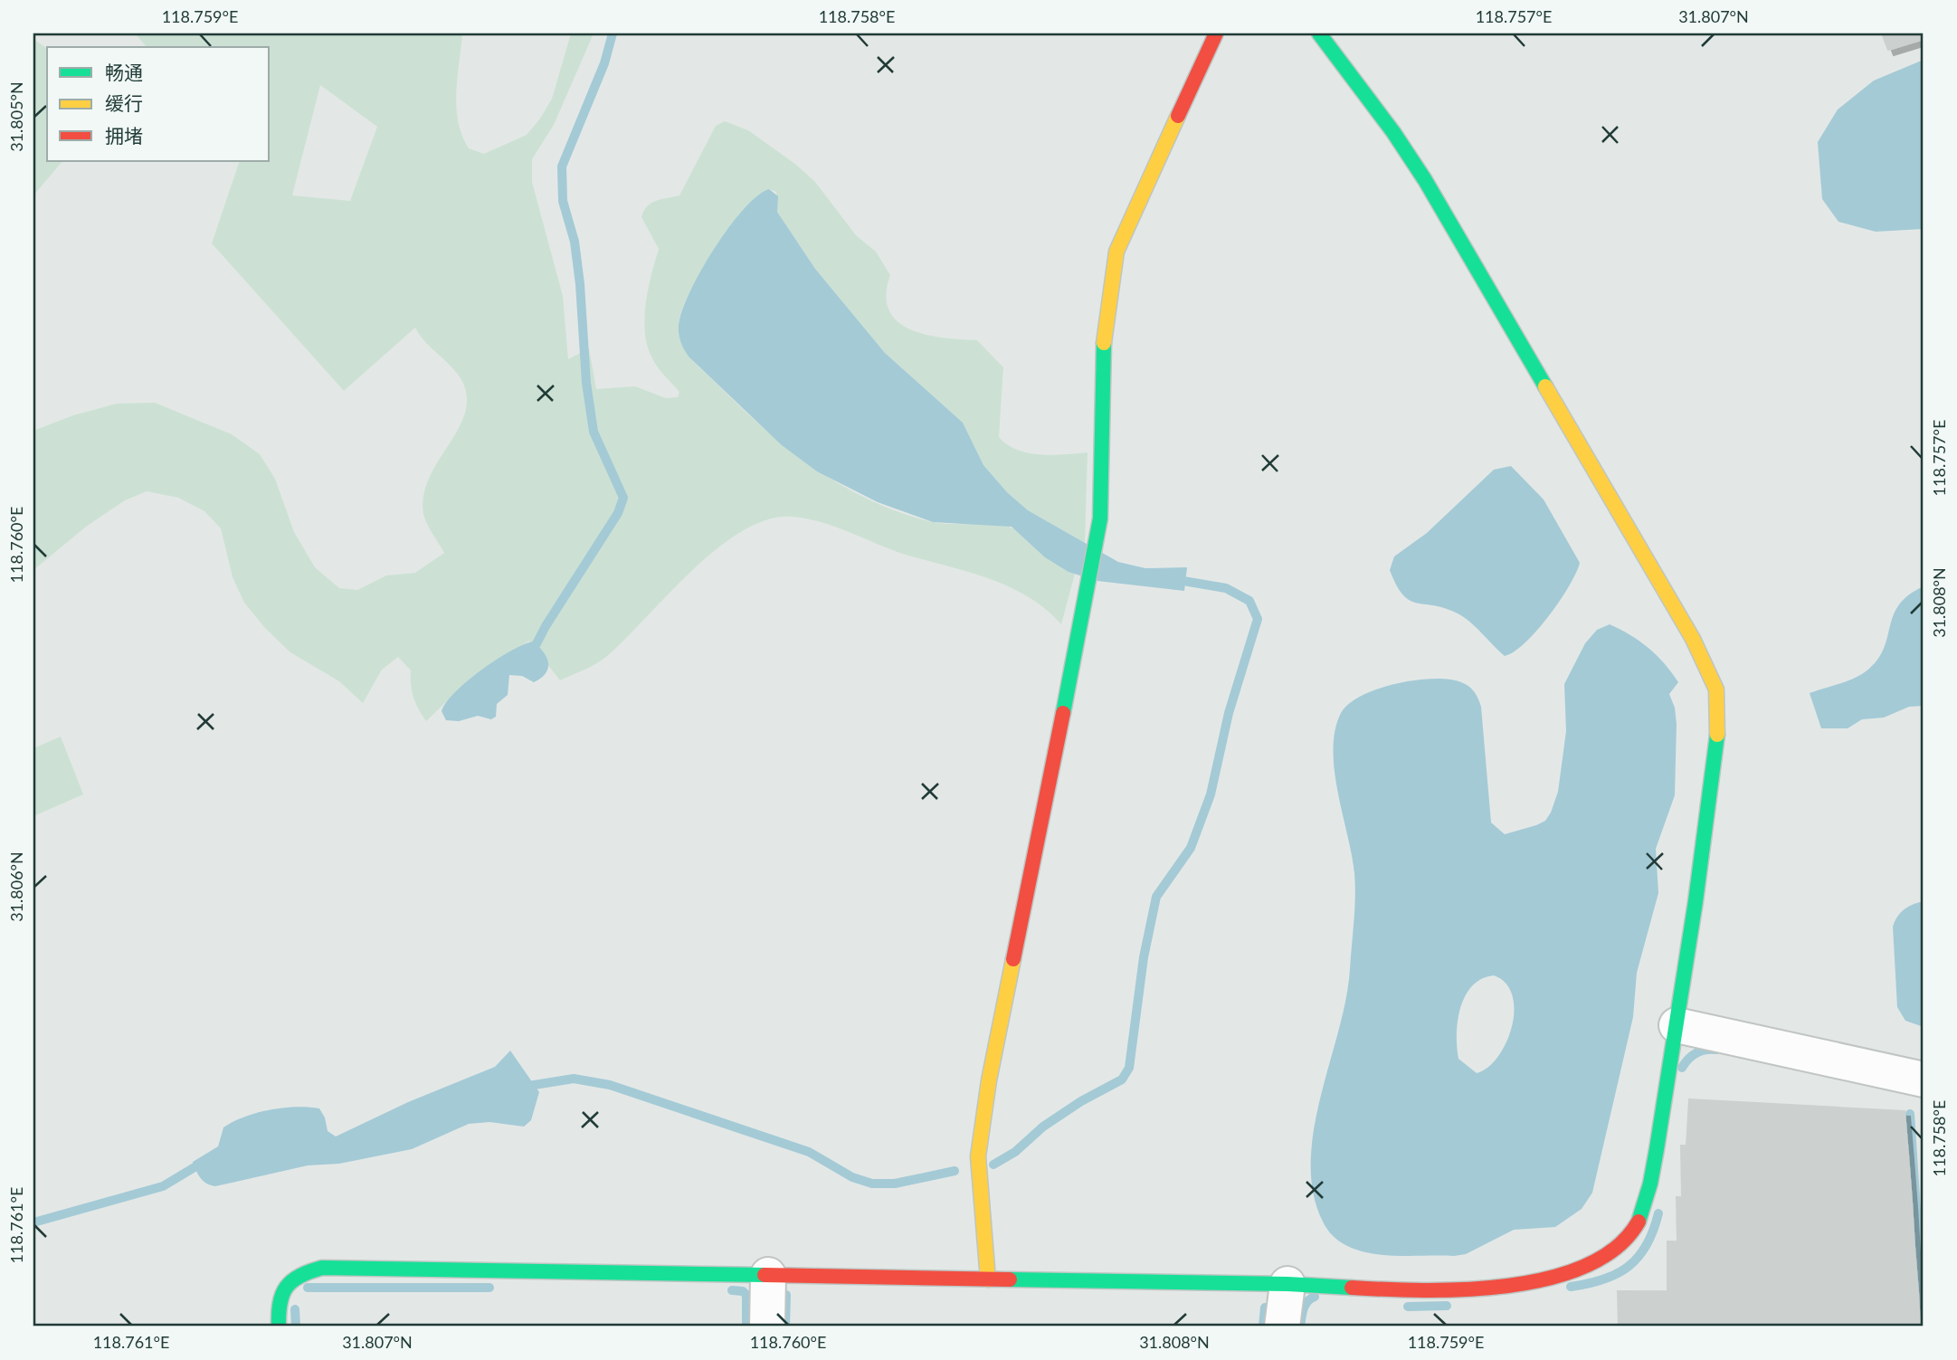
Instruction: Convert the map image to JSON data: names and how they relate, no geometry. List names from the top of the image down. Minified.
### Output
{"legend":["畅通","缓行","拥堵"],"coordinates":["118.759°E","118.758°E","118.757°E","31.807°N","31.805°N","118.760°E","31.808°N","31.806°N","118.761°E"]}
